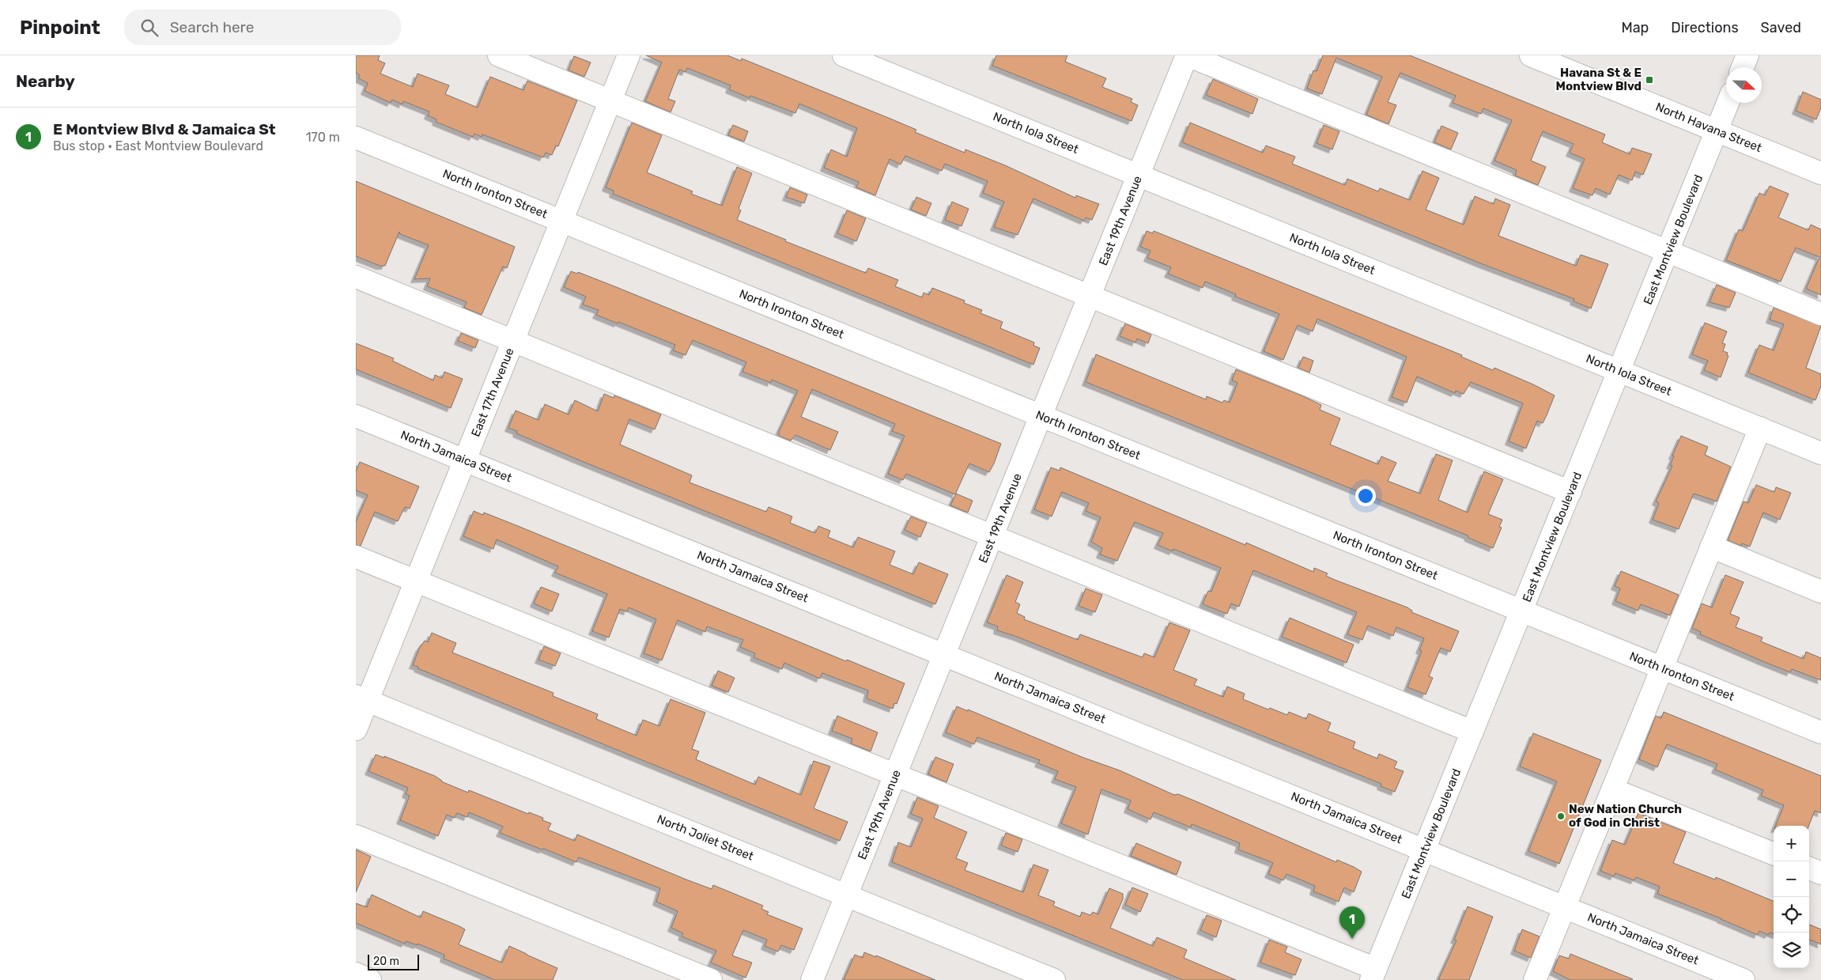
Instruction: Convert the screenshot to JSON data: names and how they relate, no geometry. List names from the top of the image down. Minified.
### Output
{"streets":{"street":["North Havana Street","North Iola Street","North Ironton Street","East 19th Avenue","East Montview Boulevard","East 17th Avenue","North Jamaica Street","North Joliet Street"]},"crossings":[["North Havana Street","East Montview Boulevard"],["North Iola Street","East 19th Avenue"],["North Iola Street","East Montview Boulevard"],["North Ironton Street","East 19th Avenue"],["North Ironton Street","East Montview Boulevard"],["North Ironton Street","East 17th Avenue"],["East 19th Avenue","North Jamaica Street"],["East 19th Avenue","North Joliet Street"],["East Montview Boulevard","North Jamaica Street"],["East 17th Avenue","North Jamaica Street"],["East 17th Avenue","North Joliet Street"]],"places":{"transit":["Havana St & E Montview Blvd"],"other":["New Nation Church of God in Christ"]},"scale_bar":"20 m","north":"right","page":{"header":"Pinpoint","search":"Search here","nav":["Map","Directions","Saved"],"heading":"Nearby","list":[{"mark":"1","name":"E Montview Blvd & Jamaica St","note":"Bus stop · East Montview Boulevard","value":"170 m"}],"map_buttons":["+","−"],"pins":"1","scale":"20 m"}}
